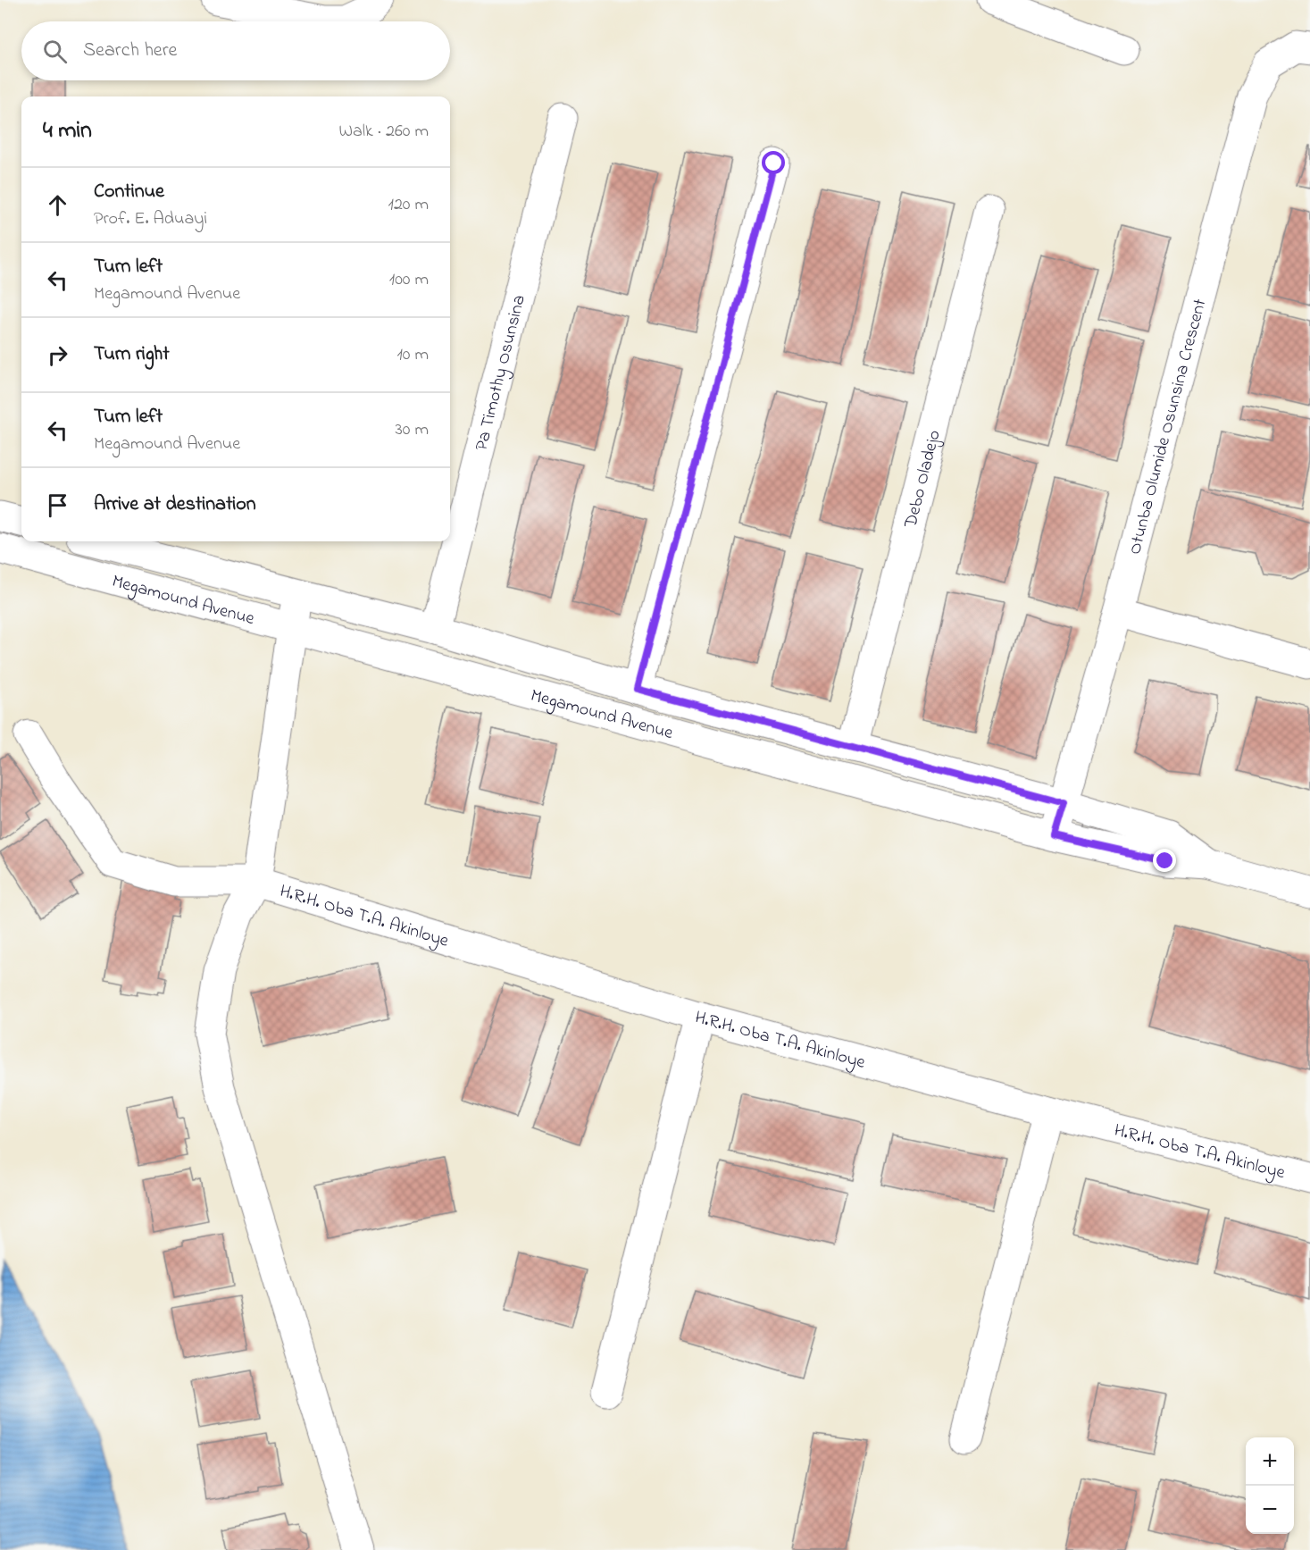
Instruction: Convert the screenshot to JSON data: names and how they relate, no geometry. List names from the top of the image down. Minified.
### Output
{"streets":{"street":["Pa Timothy Osunsina","Otunba Olumide Osunsina Crescent","Debo Oladejo","Megamound Avenue","H.R.H. Oba T.A. Akinloye"]},"crossings":[["Pa Timothy Osunsina","Megamound Avenue"],["Otunba Olumide Osunsina Crescent","Megamound Avenue"],["Debo Oladejo","Megamound Avenue"]],"page":{"search":"Search here","heading":["4 min","Walk · 260 m"],"list":[["Continue","Prof. E. Aduayi","120 m"],["Turn left","Megamound Avenue","100 m"],["Turn right","10 m"],["Turn left","Megamound Avenue","30 m"],"Arrive at destination"],"map_buttons":["+","−"]}}
